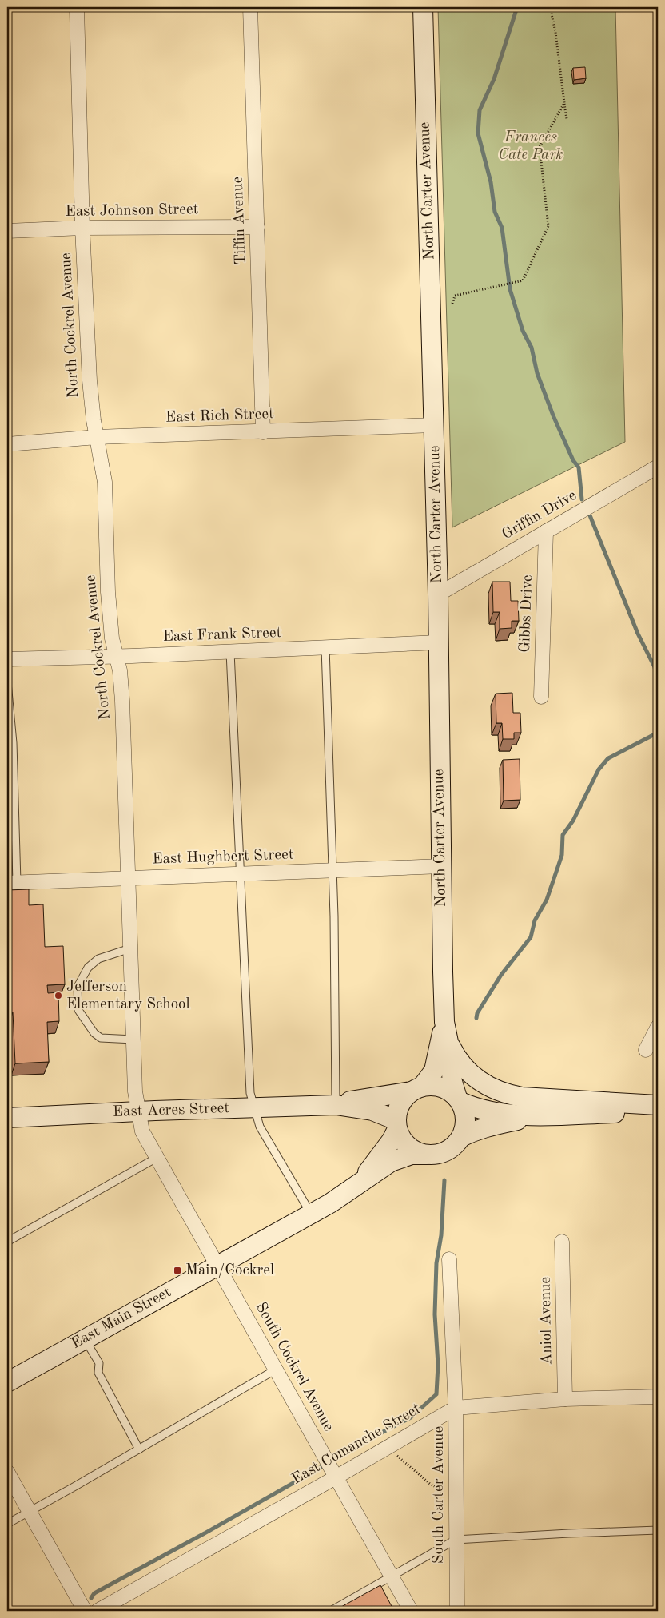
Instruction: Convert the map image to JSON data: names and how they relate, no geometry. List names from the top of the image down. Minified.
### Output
{"streets":{"street":["North Carter Avenue","East Johnson Street","Tiffin Avenue","North Cockrel Avenue","East Rich Street","Griffin Drive","Gibbs Drive","East Frank Street","East Hughbert Street","East Acres Street","East Main Street","Aniol Avenue","South Cockrel Avenue","East Comanche Street","South Carter Avenue"]},"crossings":[["North Carter Avenue","East Rich Street"],["North Carter Avenue","Griffin Drive"],["North Carter Avenue","East Frank Street"],["North Carter Avenue","East Hughbert Street"],["North Carter Avenue","East Acres Street"],["North Carter Avenue","East Main Street"],["East Johnson Street","Tiffin Avenue"],["East Johnson Street","North Cockrel Avenue"],["Tiffin Avenue","East Rich Street"],["North Cockrel Avenue","East Rich Street"],["North Cockrel Avenue","East Frank Street"],["North Cockrel Avenue","East Hughbert Street"],["North Cockrel Avenue","East Acres Street"],["North Cockrel Avenue","East Main Street"],["North Cockrel Avenue","South Cockrel Avenue"],["Griffin Drive","Gibbs Drive"],["East Acres Street","East Main Street"],["East Main Street","South Cockrel Avenue"],["Aniol Avenue","East Comanche Street"],["South Cockrel Avenue","East Comanche Street"],["East Comanche Street","South Carter Avenue"]],"parks":["Frances Cate Park"],"places":{"other":["Jefferson Elementary School"],"transit":["Main/Cockrel"]}}
